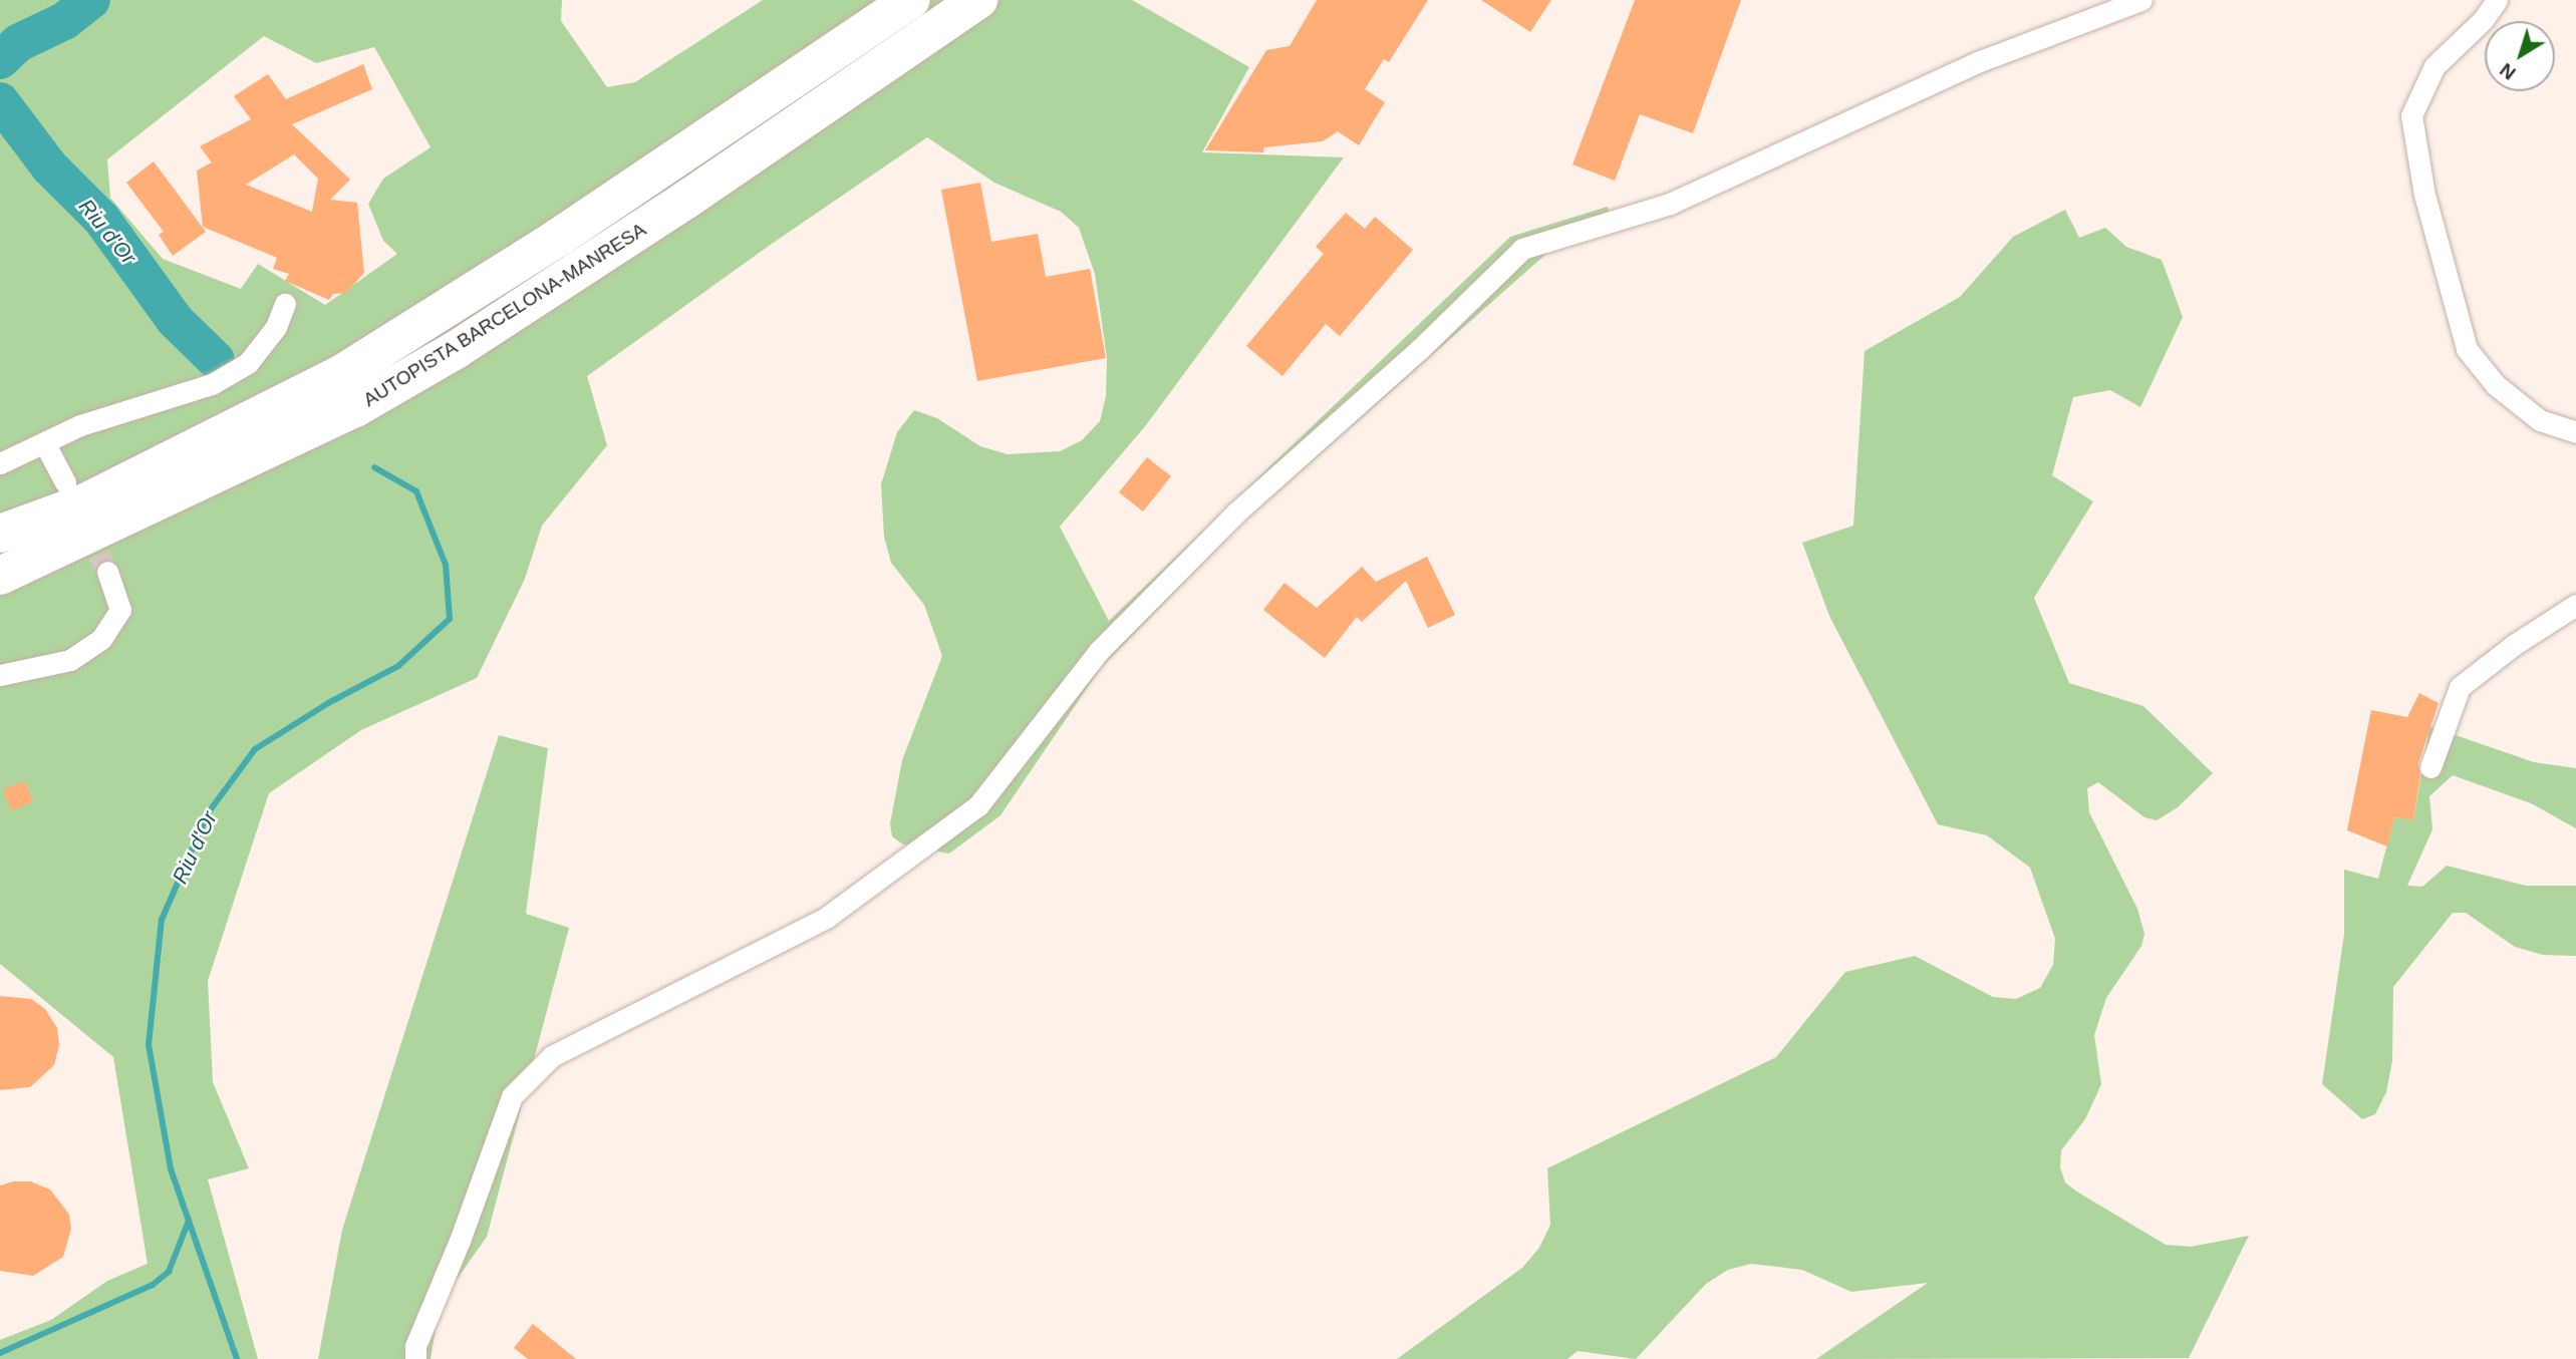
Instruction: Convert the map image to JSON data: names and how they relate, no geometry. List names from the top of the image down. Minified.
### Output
{"streets":{"highway":["AUTOPISTA BARCELONA-MANRESA"]},"water":["Riu d'Or"],"north":"bottom left"}
